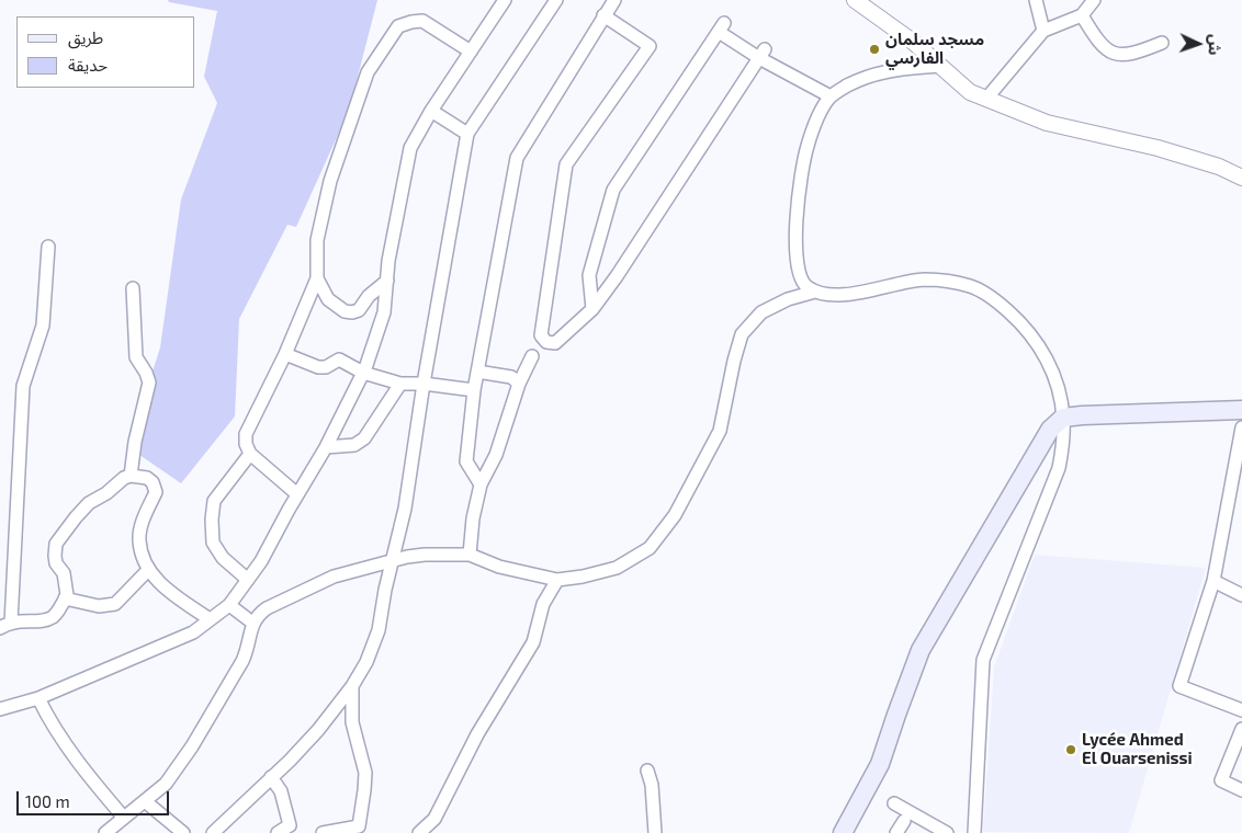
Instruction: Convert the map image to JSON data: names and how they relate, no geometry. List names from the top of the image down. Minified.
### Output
{"places":["مسجد سلمان الفارسي","Lycée Ahmed El Ouarsenissi"],"legend":["طريق","حديقة"],"scale_bar":"100 m","north":"right"}
